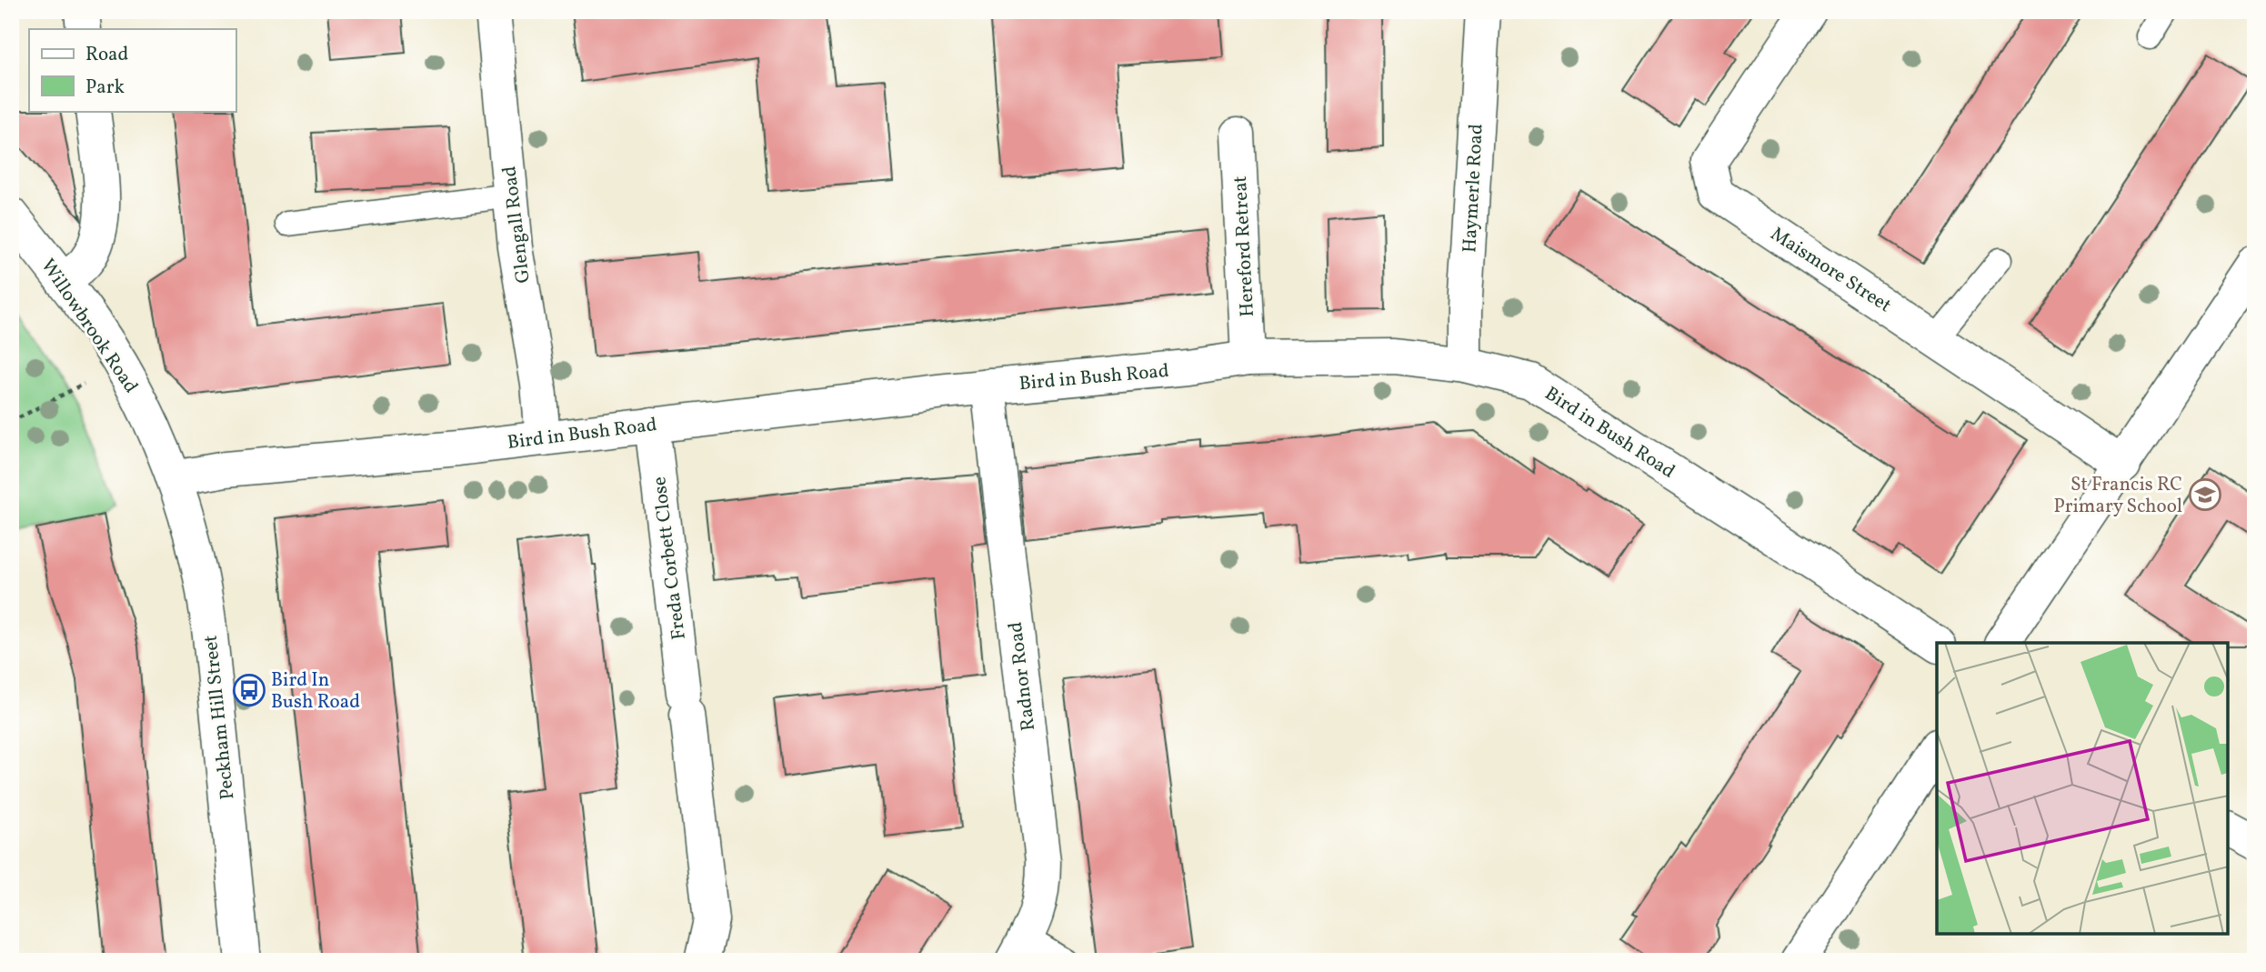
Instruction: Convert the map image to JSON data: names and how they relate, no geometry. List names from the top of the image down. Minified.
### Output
{"streets":{"street":["Haymerle Road","Glengall Road","Hereford Retreat","Maismore Street","Willowbrook Road","Bird in Bush Road","Freda Corbett Close","Radnor Road","Peckham Hill Street"]},"crossings":[["Haymerle Road","Bird in Bush Road"],["Glengall Road","Bird in Bush Road"],["Hereford Retreat","Bird in Bush Road"],["Willowbrook Road","Bird in Bush Road"],["Willowbrook Road","Peckham Hill Street"],["Bird in Bush Road","Freda Corbett Close"],["Bird in Bush Road","Radnor Road"],["Bird in Bush Road","Peckham Hill Street"]],"places":{"school or university":["St Francis RC Primary School"],"bus stop":["Bird In Bush Road"]},"legend":["Road","Park"]}
